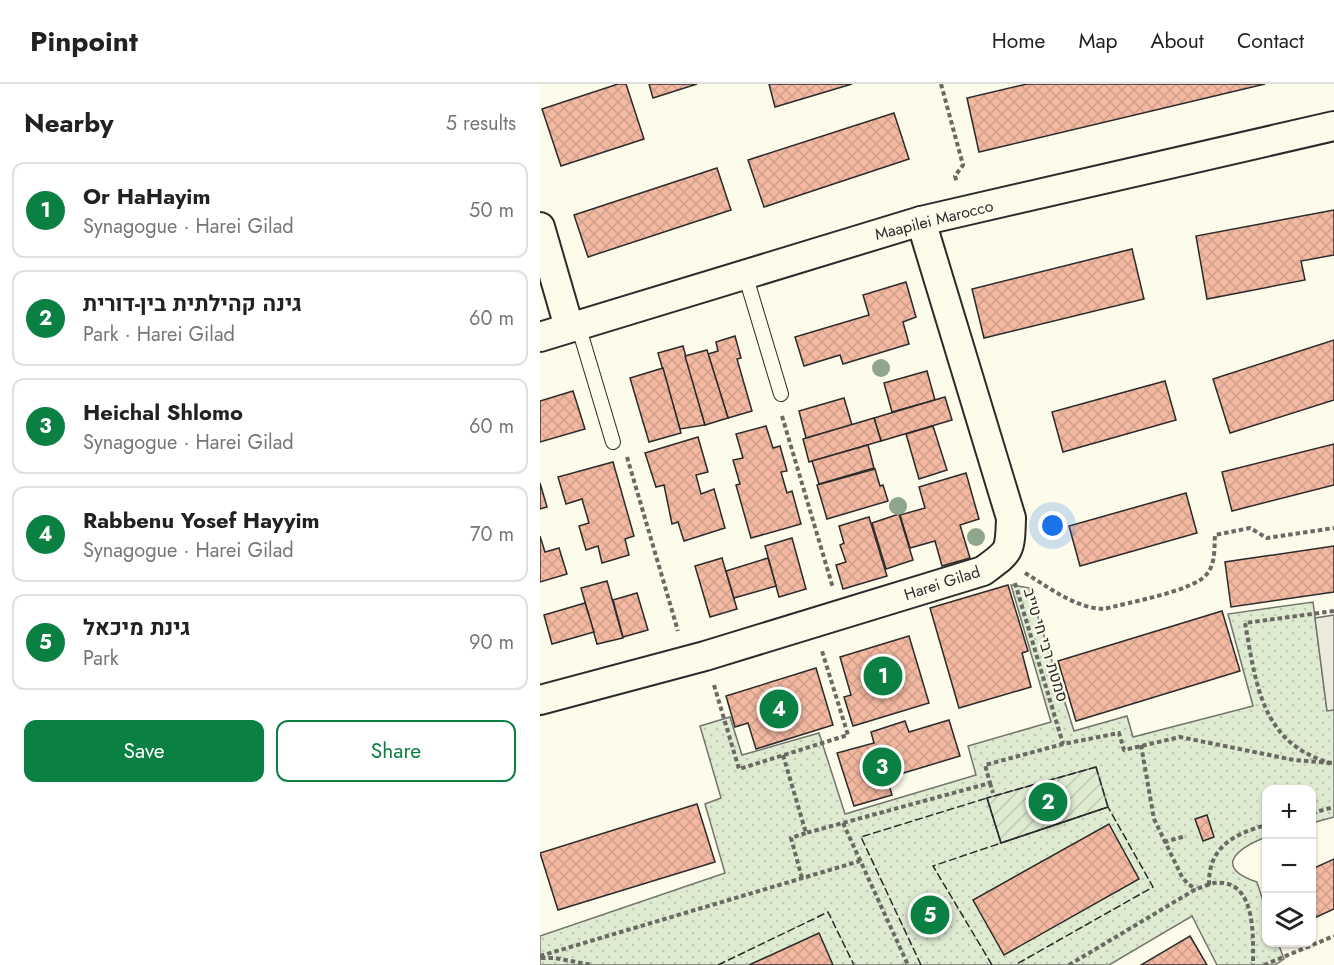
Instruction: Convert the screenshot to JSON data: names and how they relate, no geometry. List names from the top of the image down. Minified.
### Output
{"streets":{"street":["Maapilei Marocco","Harei Gilad"],"path":["סמטת רבי חי טייב"]},"crossings":[["Harei Gilad","סמטת רבי חי טייב"]],"page":{"header":"Pinpoint","nav":["Home","Map","About","Contact"],"heading":["Nearby","5 results"],"list":[{"mark":"1","name":"Or HaHayim","note":"Synagogue · Harei Gilad","value":"50 m"},{"mark":"2","name":"גינה קהילתית בין-דורית","note":"Park · Harei Gilad","value":"60 m"},{"mark":"3","name":"Heichal Shlomo","note":"Synagogue · Harei Gilad","value":"60 m"},{"mark":"4","name":"Rabbenu Yosef Hayyim","note":"Synagogue · Harei Gilad","value":"70 m"},{"mark":"5","name":"גינת מיכאל","note":"Park","value":"90 m"}],"pins":["1","4","3","2","5"],"buttons":["Save","Share"],"map_buttons":["+","−"]}}
